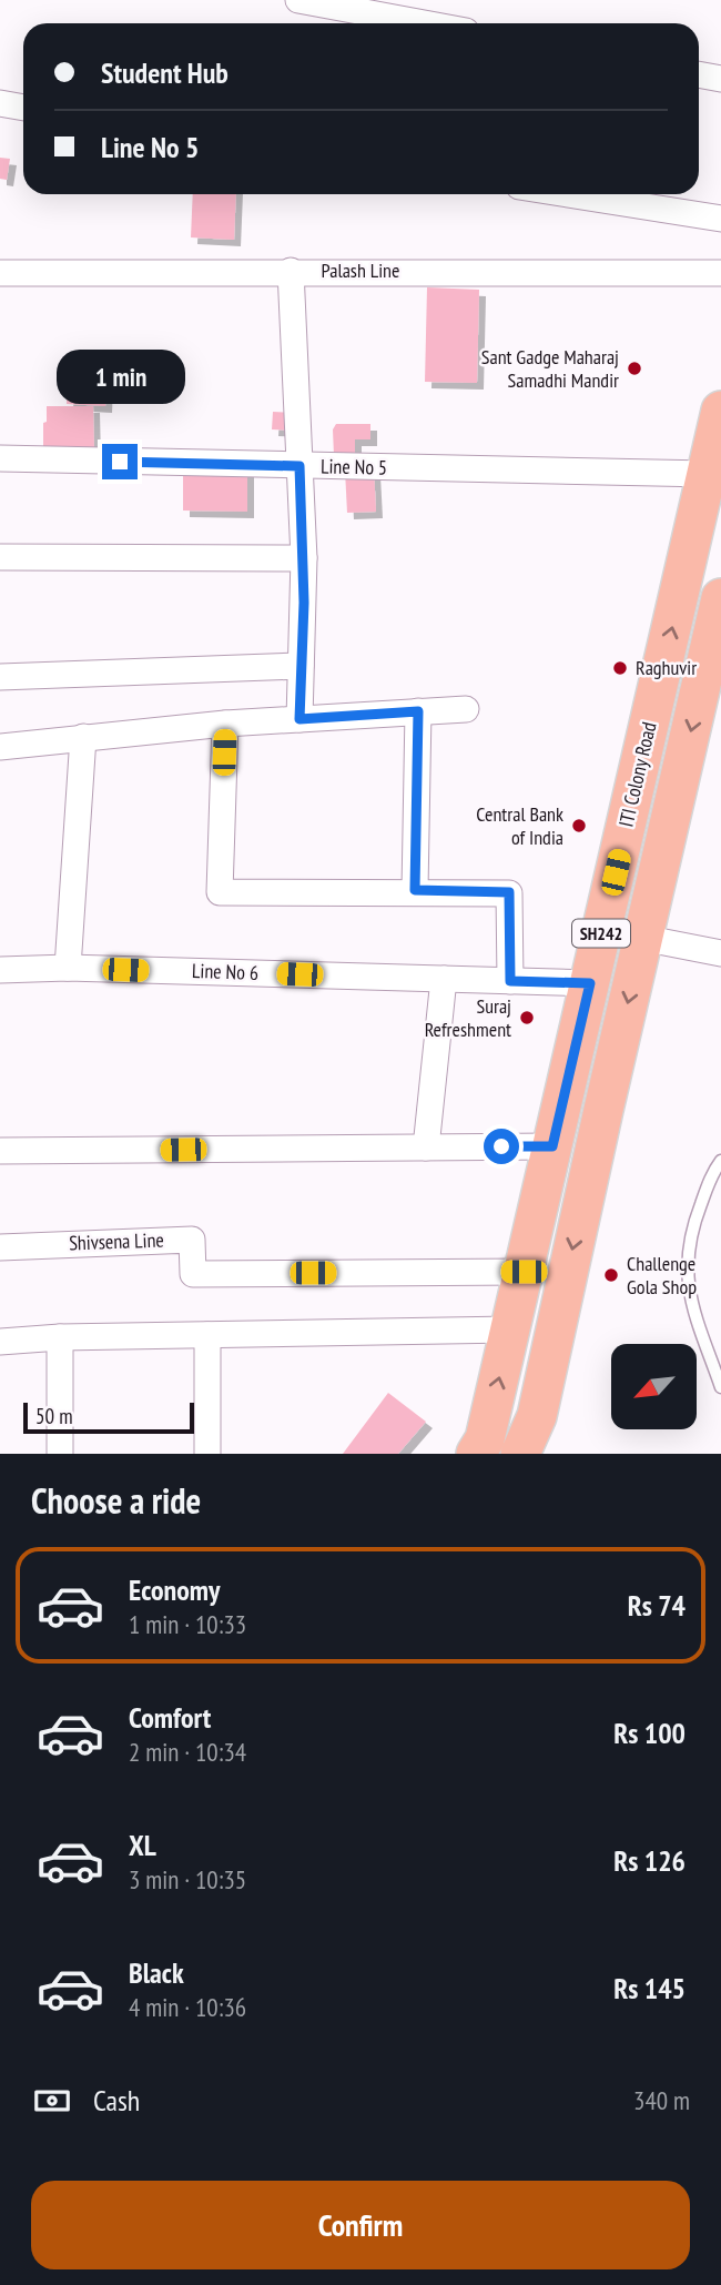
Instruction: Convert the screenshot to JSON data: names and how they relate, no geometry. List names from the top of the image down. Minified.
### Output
{"streets":{"main road":["ITI Colony Road","SH242"],"street":["Palash Line","Line No 5","Line No 6","Shivsena Line"]},"crossings":[["Line No 5","ITI Colony Road"],["ITI Colony Road","Line No 6"],["ITI Colony Road","Shivsena Line"]],"places":["Sant Gadge Maharaj Samadhi Mandir","Raghuvir","Central Bank of India","Suraj Refreshment","Challenge Gola Shop"],"scale_bar":"50 m","north":"bottom left","page":{"banner":["Student Hub","Line No 5"],"bubble":"1 min","scale":"50 m","heading":"Choose a ride","list":[{"name":"Economy","note":"1 min · 10:33","value":"Rs 74"},{"name":"Comfort","note":"2 min · 10:34","value":"Rs 100"},{"name":"XL","note":"3 min · 10:35","value":"Rs 126"},{"name":"Black","note":"4 min · 10:36","value":"Rs 145"}],"pay":["Cash","340 m"],"buttons":"Confirm"}}
